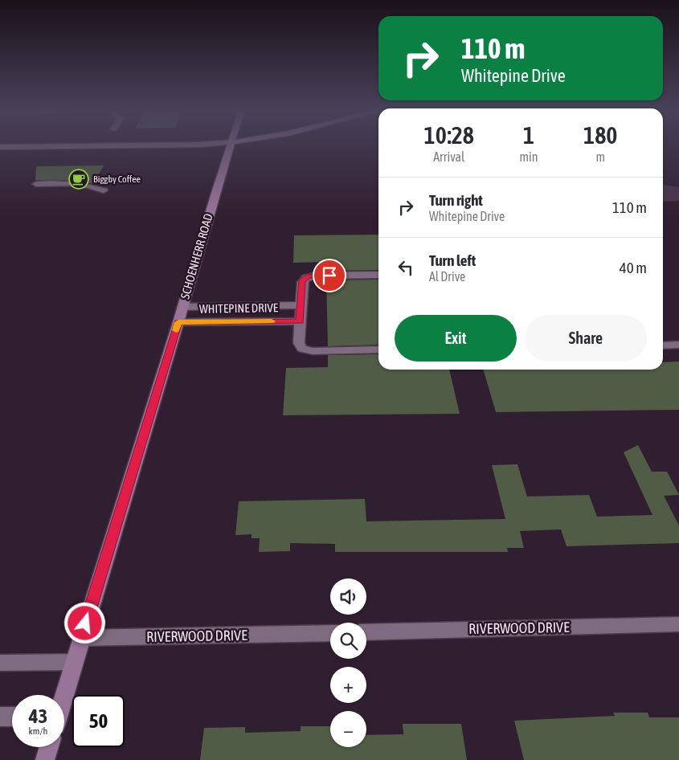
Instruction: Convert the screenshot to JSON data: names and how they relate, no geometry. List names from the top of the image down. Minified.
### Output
{"streets":{"main road":["SCHOENHERR ROAD"],"street":["WHITEPINE DRIVE","RIVERWOOD DRIVE"]},"crossings":[["SCHOENHERR ROAD","WHITEPINE DRIVE"],["SCHOENHERR ROAD","RIVERWOOD DRIVE"]],"places":{"cafe":["Biggby Coffee"]},"page":{"turn":["110 m","Whitepine Drive"],"eta":["10:28","Arrival","1","min","180","m"],"list":[{"name":"Turn right","note":"Whitepine Drive","value":"110 m"},{"name":"Turn left","note":"Al Drive","value":"40 m"}],"buttons":["Exit","Share"],"map_buttons":["+","−"],"speed":"43 km/h","limit":"50"}}
